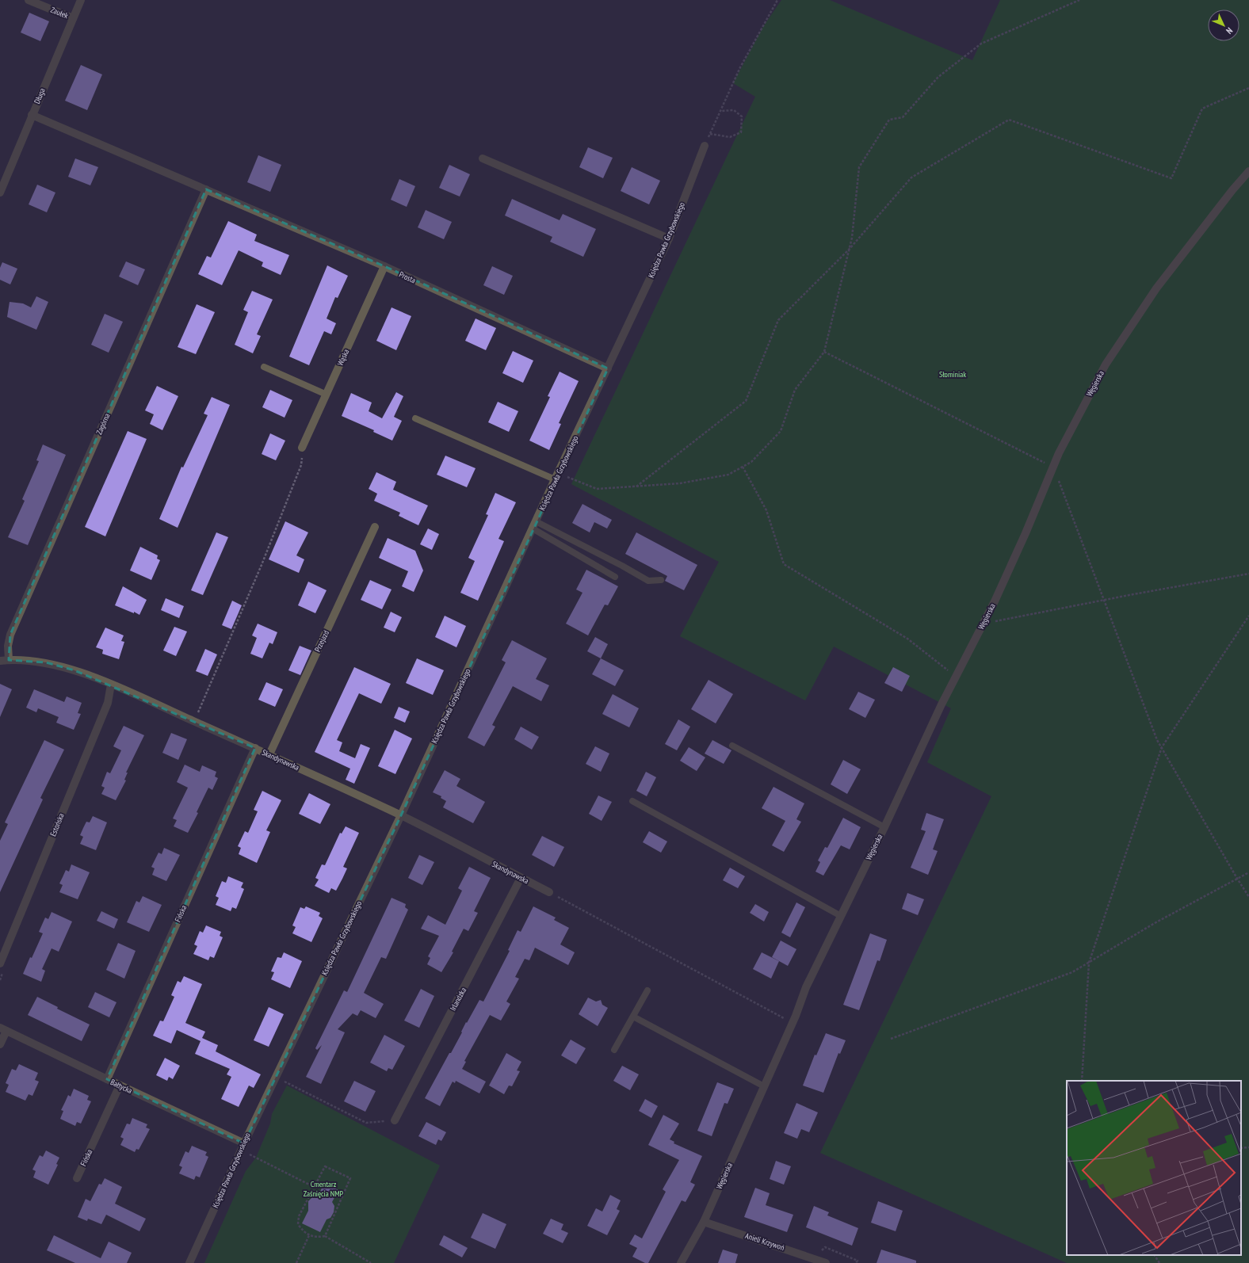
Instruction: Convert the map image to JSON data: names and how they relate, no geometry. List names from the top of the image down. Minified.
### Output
{"streets":{"street":["Zaułek","Długa","Księdza Pawła Grzybowskiego","Prosta","Wąska","Węgierska","Zagórna","Przejazd","Skandynawska","Estońska","Fińska","Irlandzka","Bałtycka","Anieli Krzywoń"]},"crossings":[["Zaułek","Długa"],["Długa","Prosta"],["Księdza Pawła Grzybowskiego","Prosta"],["Księdza Pawła Grzybowskiego","Skandynawska"],["Księdza Pawła Grzybowskiego","Bałtycka"],["Prosta","Wąska"],["Prosta","Zagórna"],["Węgierska","Anieli Krzywoń"],["Zagórna","Skandynawska"],["Przejazd","Skandynawska"],["Skandynawska","Estońska"],["Skandynawska","Fińska"],["Skandynawska","Irlandzka"],["Fińska","Bałtycka"]],"parks":["Słominiak","Cmentarz Zaśnięcia NMP"],"north":"bottom right"}
